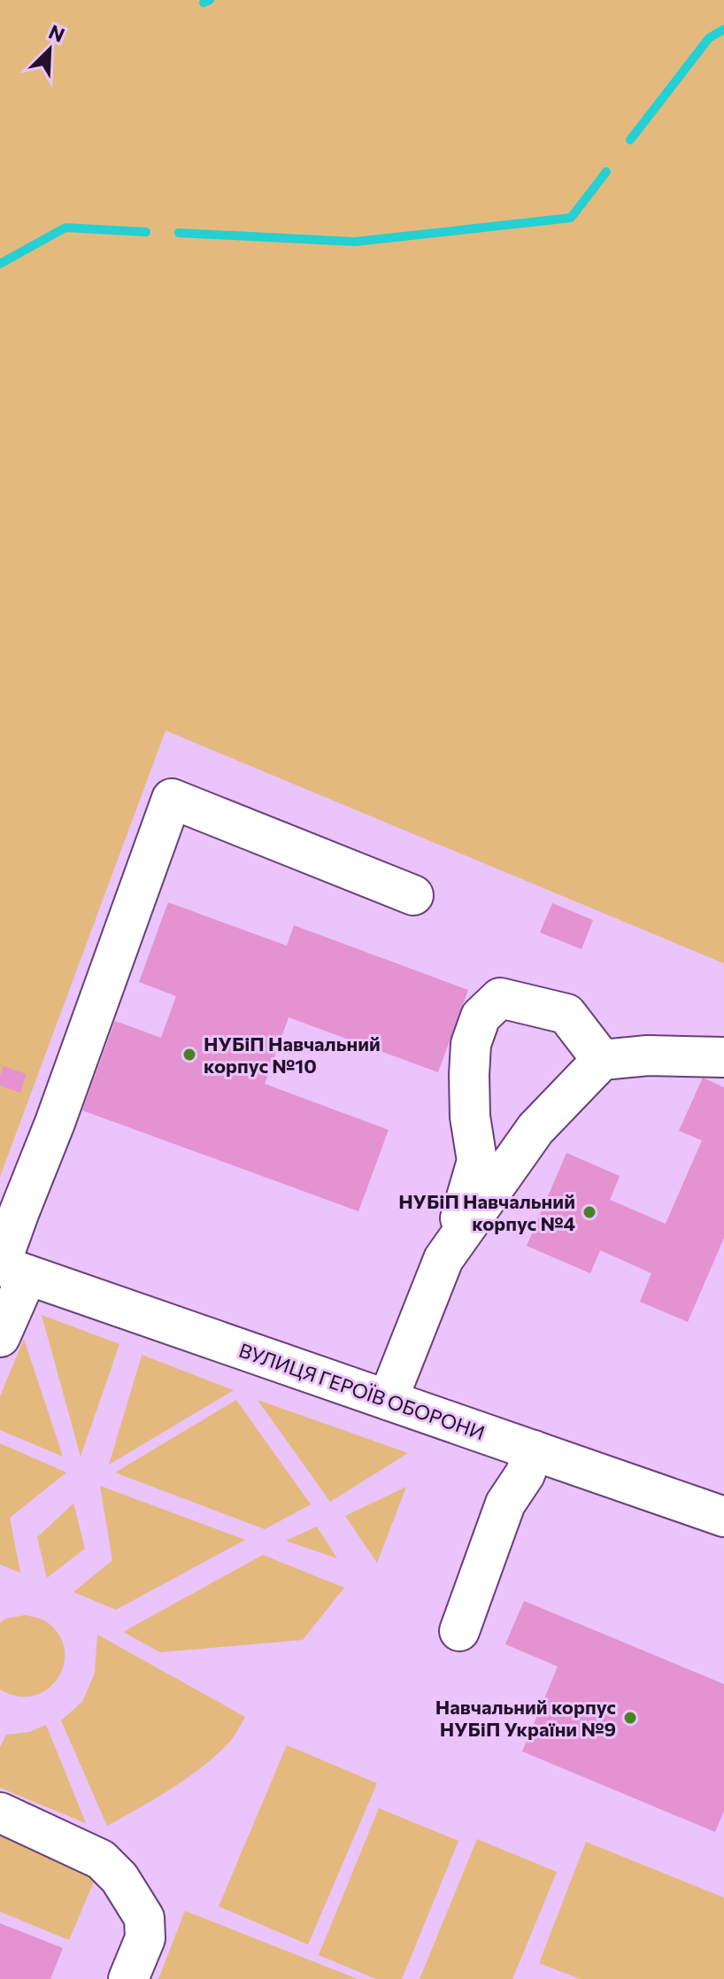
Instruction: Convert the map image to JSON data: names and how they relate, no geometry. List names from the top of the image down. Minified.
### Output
{"streets":{"street":["ВУЛИЦЯ ГЕРОЇВ ОБОРОНИ"]},"places":["НУБіП Навчальний корпус №10","НУБіП Навчальний корпус №4","Навчальний корпус НУБіП України №9"],"north":"top right"}
